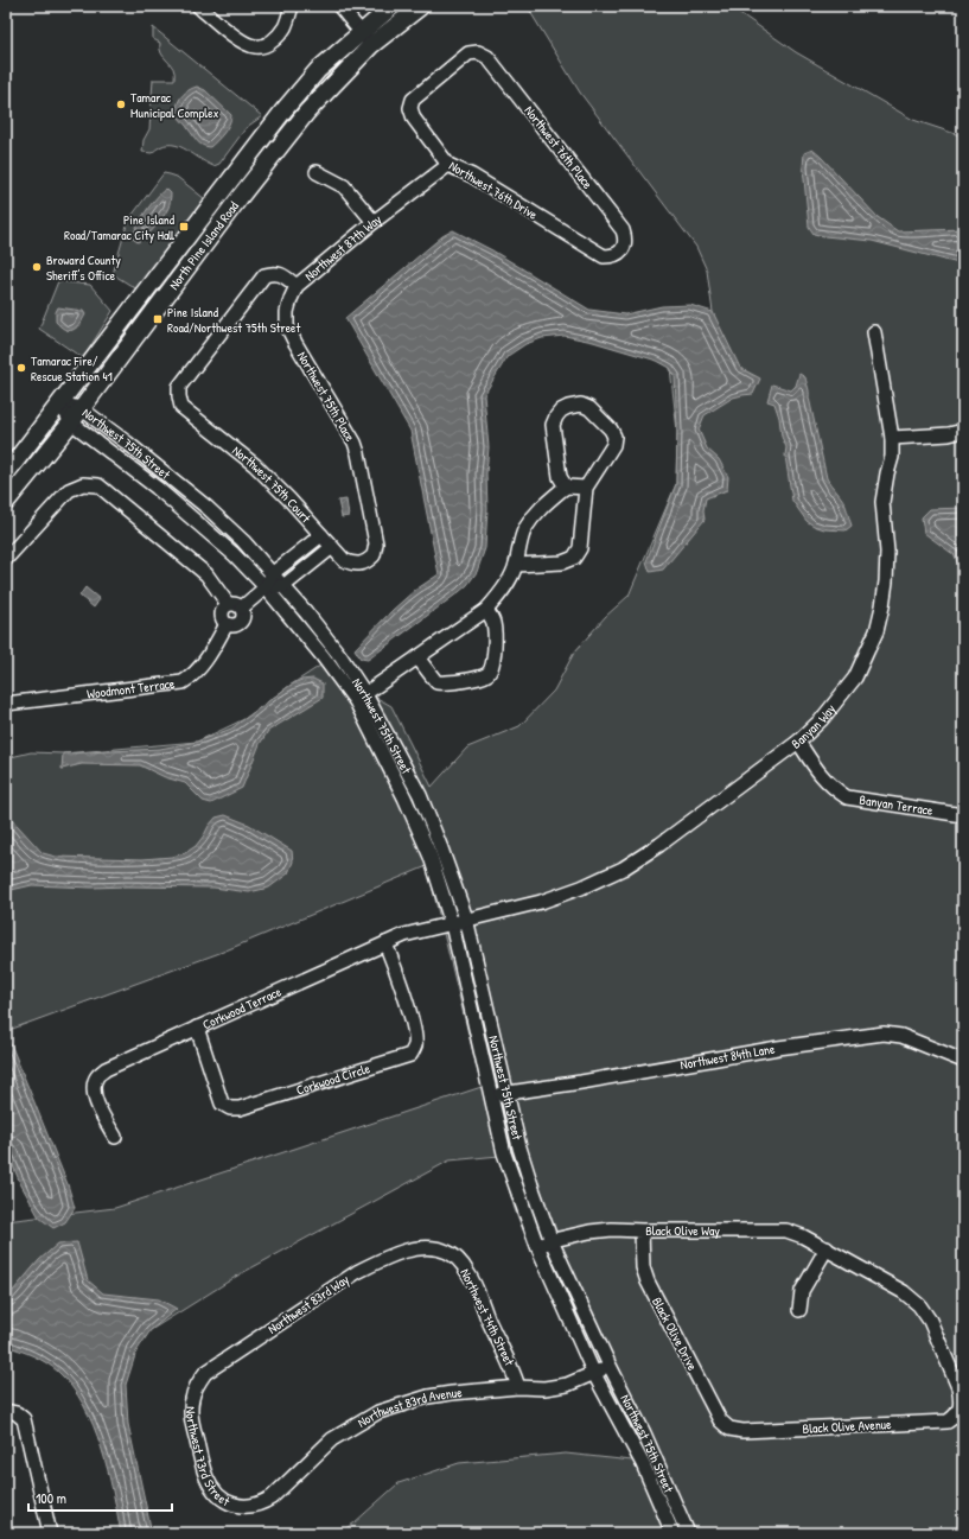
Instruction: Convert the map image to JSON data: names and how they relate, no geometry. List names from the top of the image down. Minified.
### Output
{"streets":{"main road":["North Pine Island Road"],"street":["Northwest 76th Place","Northwest 76th Drive","Northwest 87th Way","Northwest 75th Place","Northwest 75th Street","Northwest 75th Court","Woodmont Terrace","Banyan Way","Banyan Terrace","Corkwood Terrace","Northwest 84th Lane","Corkwood Circle","Black Olive Way","Northwest 83rd Way","Northwest 74th Street","Black Olive Drive","Northwest 83rd Avenue","Black Olive Avenue","Northwest 73rd Street"]},"crossings":[["Northwest 76th Place","Northwest 76th Drive"],["Northwest 76th Drive","Northwest 87th Way"],["North Pine Island Road","Northwest 75th Street"],["Northwest 87th Way","Northwest 75th Place"],["Northwest 87th Way","Northwest 75th Court"],["Northwest 75th Place","Northwest 75th Court"],["Northwest 75th Street","Banyan Way"],["Northwest 75th Street","Corkwood Terrace"],["Northwest 75th Street","Northwest 84th Lane"],["Northwest 75th Street","Black Olive Way"],["Northwest 75th Street","Northwest 83rd Avenue"],["Banyan Way","Banyan Terrace"],["Banyan Way","Corkwood Terrace"],["Corkwood Terrace","Corkwood Circle"],["Black Olive Way","Black Olive Drive"],["Black Olive Way","Black Olive Avenue"],["Northwest 83rd Way","Northwest 74th Street"],["Northwest 83rd Way","Northwest 73rd Street"],["Northwest 74th Street","Northwest 83rd Avenue"],["Black Olive Drive","Black Olive Avenue"],["Northwest 83rd Avenue","Northwest 73rd Street"]],"places":{"other":["Tamarac Municipal Complex","Broward County Sheriff's Office","Tamarac Fire/ Rescue Station 41"],"transit":["Pine Island Road/Tamarac City Hall","Pine Island Road/Northwest 75th Street"]},"scale_bar":"100 m"}
